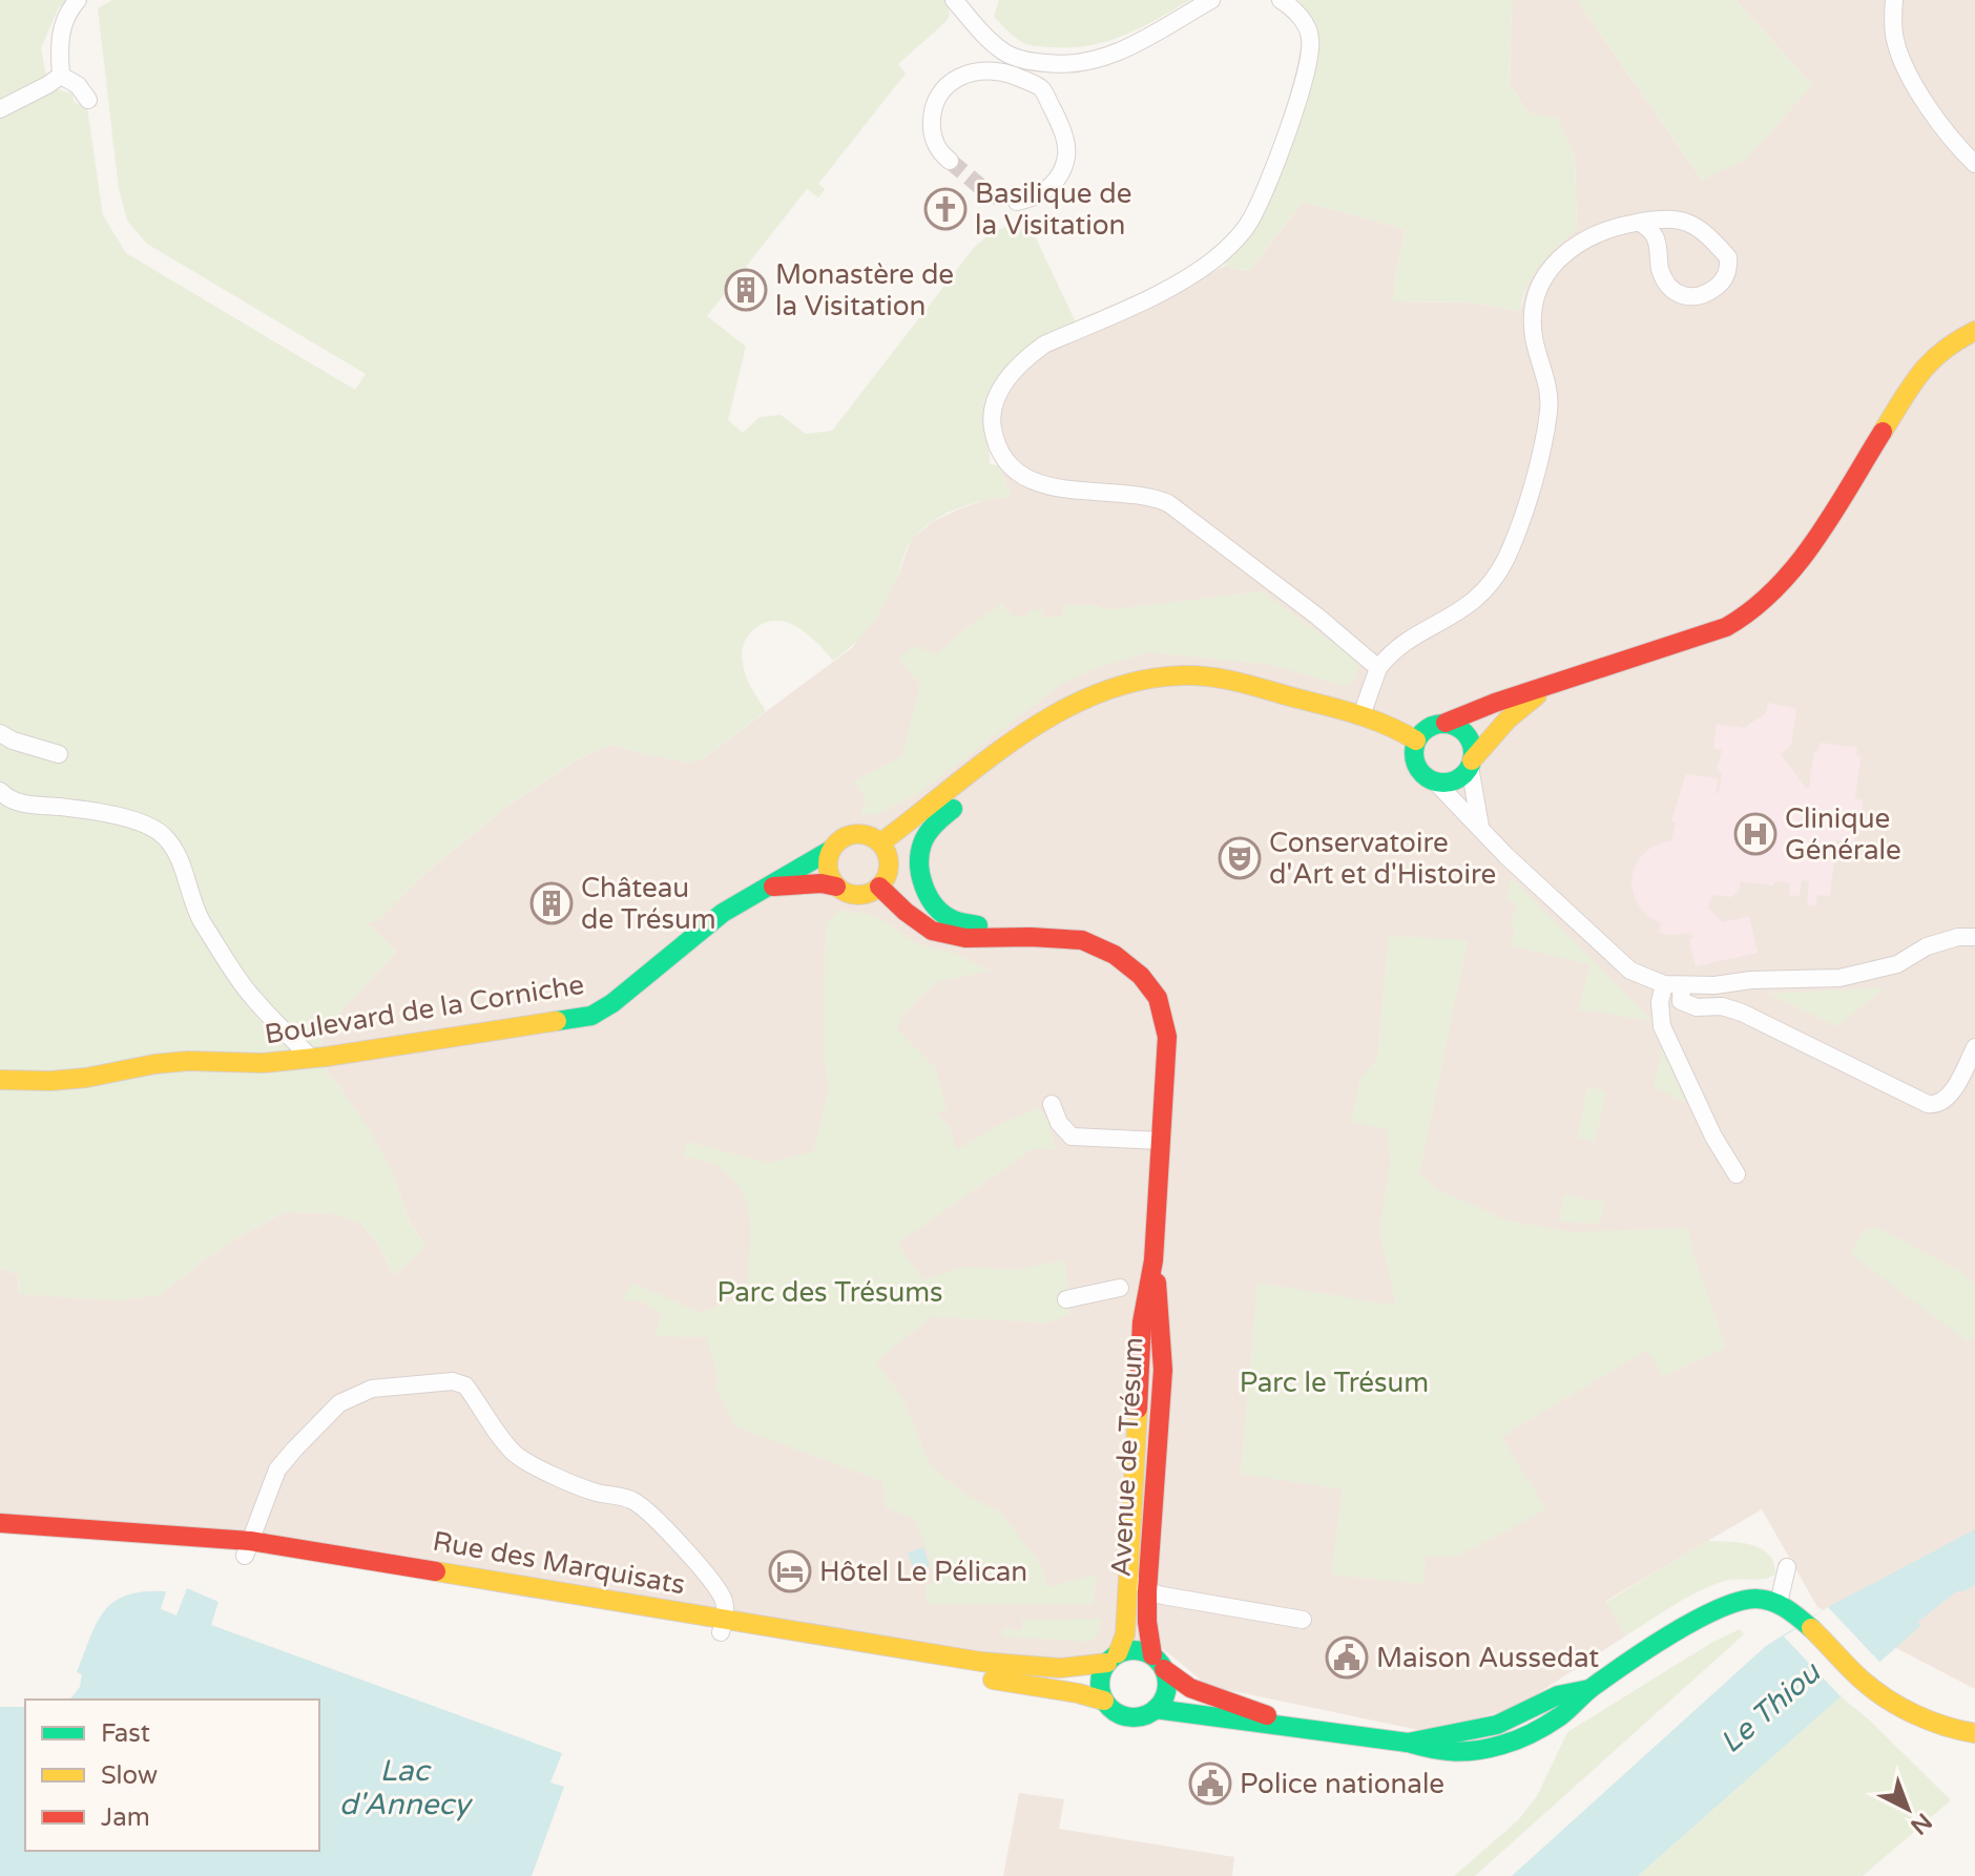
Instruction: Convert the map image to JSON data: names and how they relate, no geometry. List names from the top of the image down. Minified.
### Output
{"streets":{"main road":["Boulevard de la Corniche","Avenue de Trésum","Rue des Marquisats"]},"crossings":[["Boulevard de la Corniche","Avenue de Trésum"],["Avenue de Trésum","Rue des Marquisats"]],"water":["Le Thiou","Lac d'Annecy"],"parks":["Parc des Trésums","Parc le Trésum"],"places":{"church":["Basilique de la Visitation"],"building":["Monastère de la Visitation","Château de Trésum"],"hospital":["Clinique Générale"],"theatre":["Conservatoire d'Art et d'Histoire"],"hotel":["Hôtel Le Pélican"],"public building":["Maison Aussedat","Police nationale"]},"legend":["Fast","Slow","Jam"],"north":"bottom right"}
